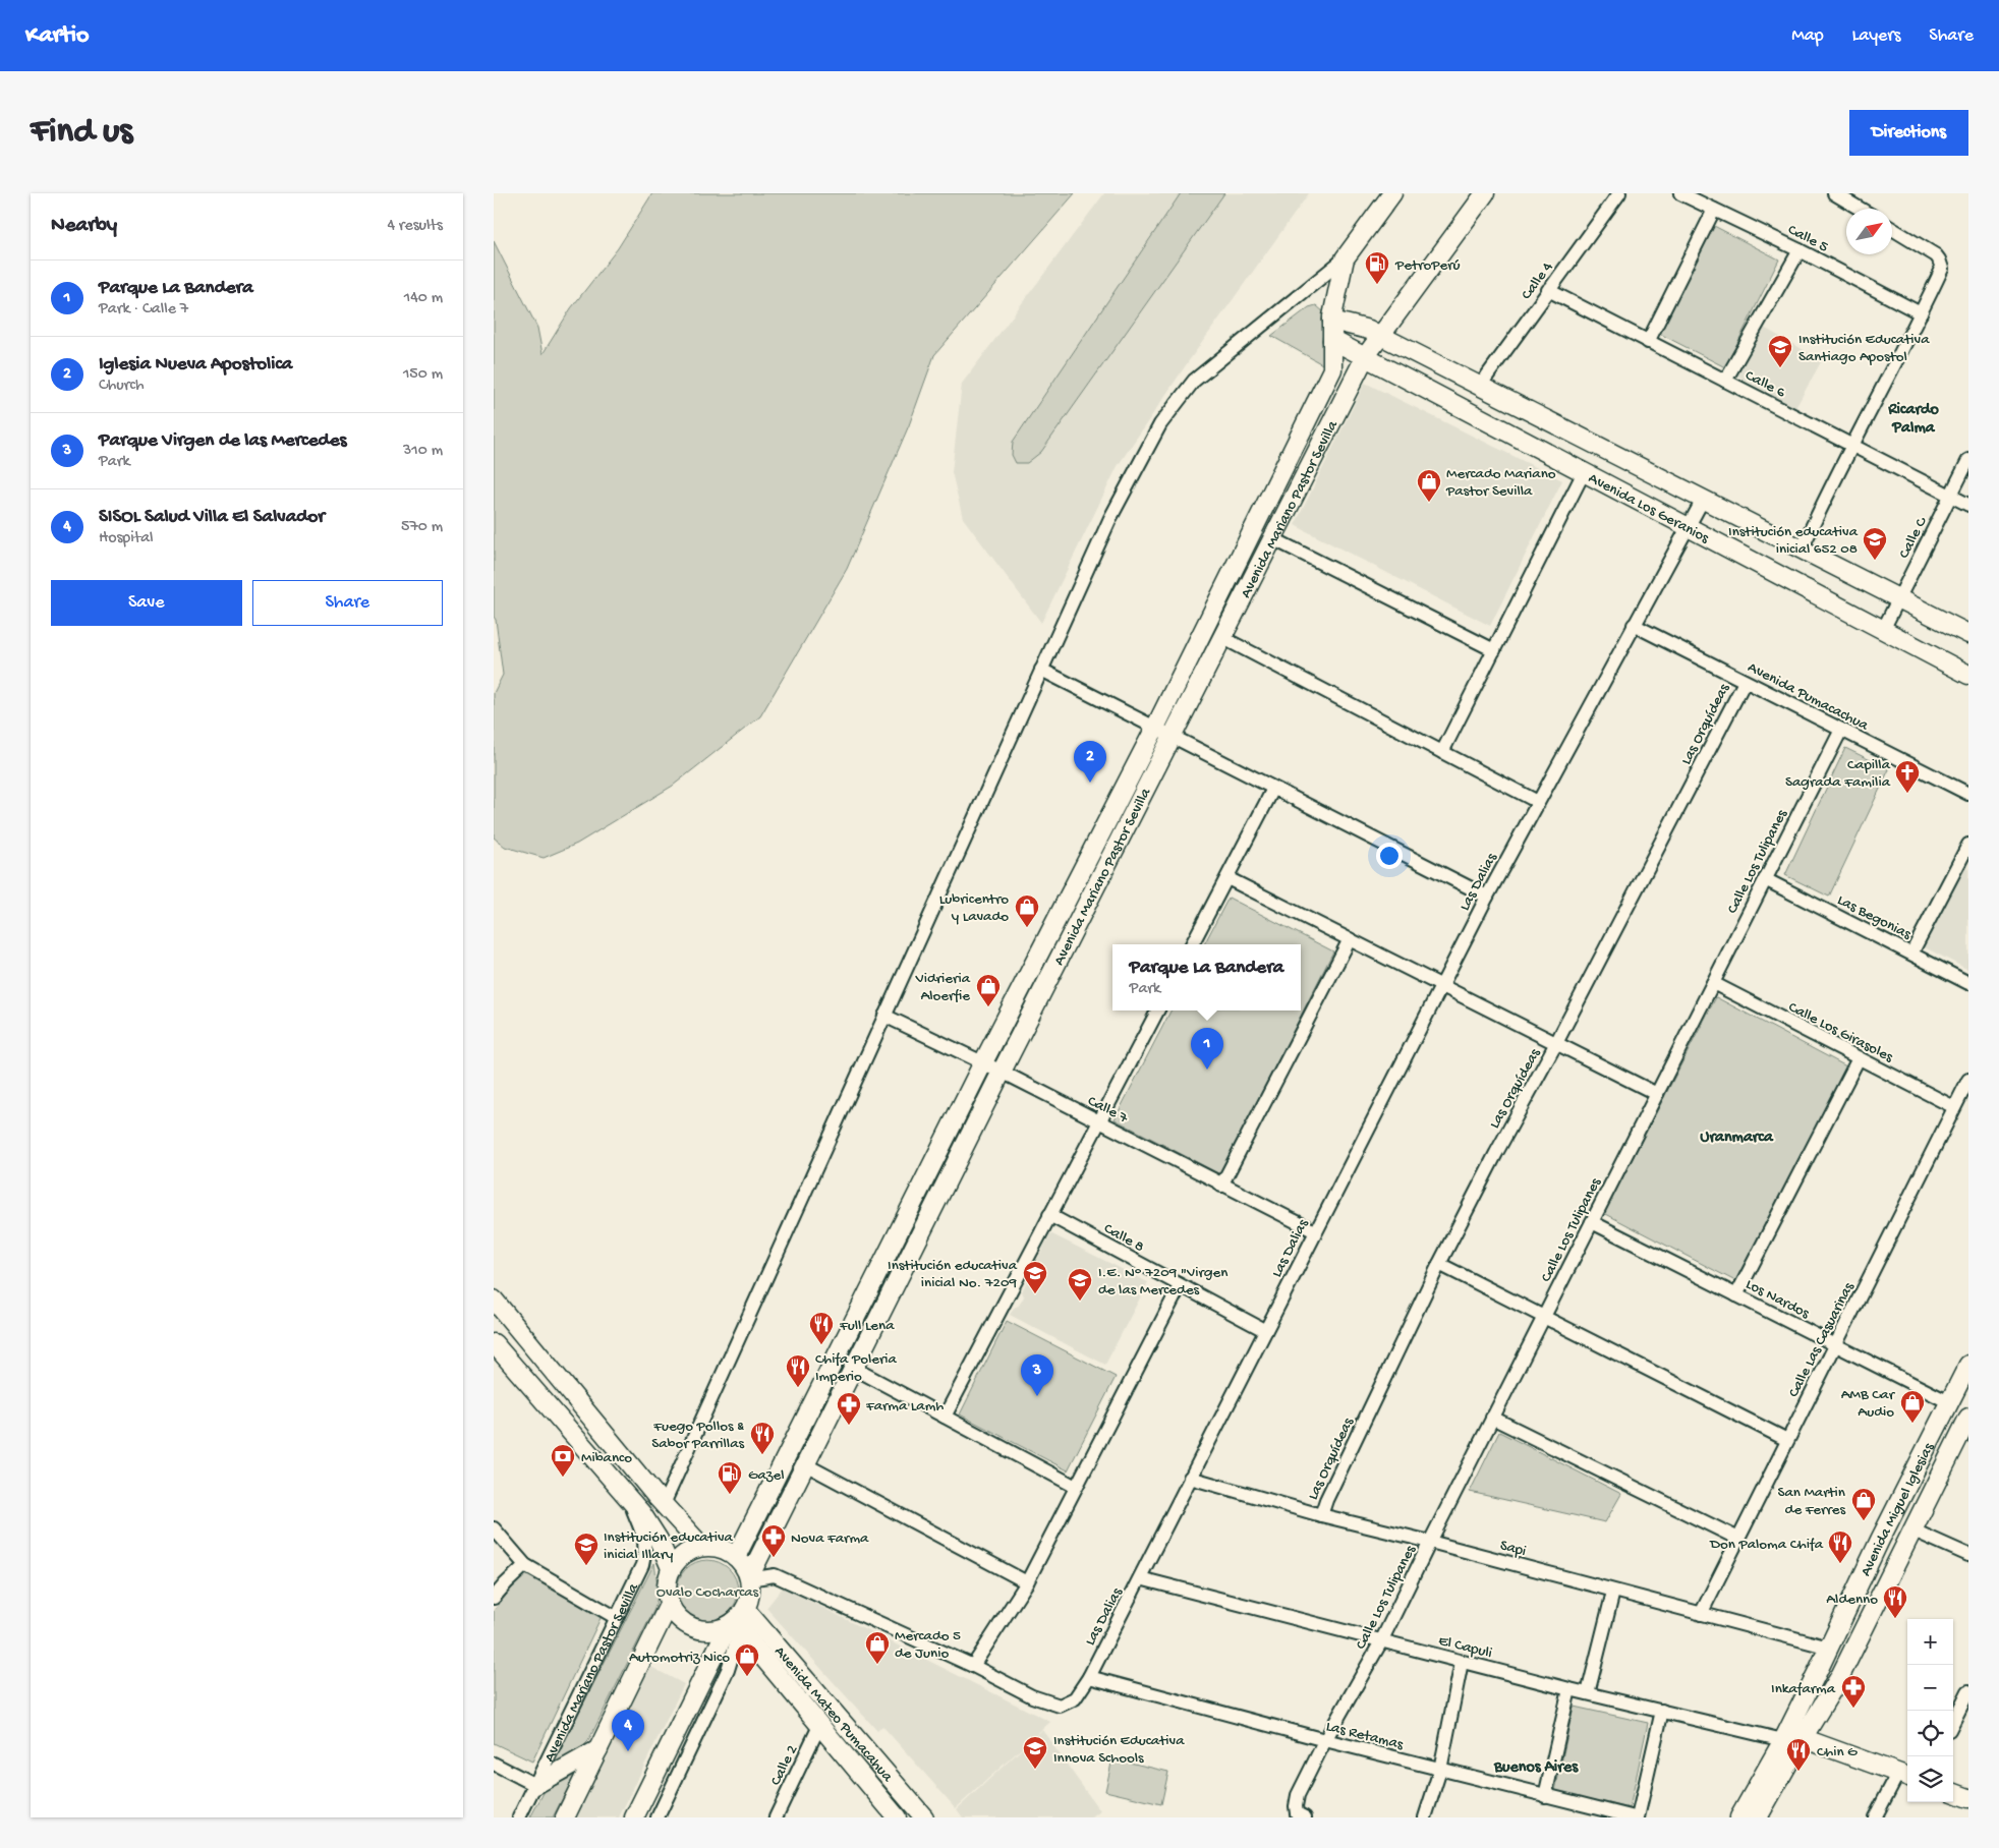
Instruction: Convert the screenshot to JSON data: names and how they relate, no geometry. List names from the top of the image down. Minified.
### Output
{"streets":{"main road":["Avenida Los Geranios","Avenida Mariano Pastor Sevilla","Avenida Miguel Iglesias","Avenida Mateo Pumacahua"],"street":["Calle 5","Calle 4","Calle 6","Calle C","Avenida Pumacachua","Las Orquídeas","Calle Los Tulipanes","Las Dalias","Las Begonias","Calle Los Girasoles","Calle 7","Calle 8","Los Nardos","Calle Las Casuarinas","Sapi","El Capuli","Las Retamas","Calle 2"]},"crossings":[["Calle 4","Calle 6"],["Calle 4","Avenida Los Geranios"],["Calle 6","Calle C"],["Avenida Los Geranios","Avenida Mariano Pastor Sevilla"],["Avenida Los Geranios","Calle C"],["Avenida Los Geranios","Las Dalias"],["Avenida Mariano Pastor Sevilla","Las Dalias"],["Avenida Mariano Pastor Sevilla","Calle 7"],["Avenida Mariano Pastor Sevilla","Avenida Mateo Pumacahua"],["Avenida Pumacachua","Las Orquídeas"],["Avenida Pumacachua","Calle Los Tulipanes"],["Avenida Pumacachua","Las Dalias"],["Las Orquídeas","Sapi"],["Calle Los Tulipanes","Las Begonias"],["Calle Los Tulipanes","Calle Los Girasoles"],["Calle Los Tulipanes","Los Nardos"],["Calle Los Tulipanes","Sapi"],["Calle Los Tulipanes","El Capuli"],["Calle Los Tulipanes","Las Retamas"],["Las Dalias","Calle 7"],["Las Dalias","Calle 8"],["Las Dalias","Sapi"],["Las Dalias","El Capuli"],["Las Dalias","Avenida Mateo Pumacahua"],["Las Dalias","Las Retamas"],["Calle Los Girasoles","Calle Las Casuarinas"],["Los Nardos","Calle Las Casuarinas"],["Los Nardos","Avenida Miguel Iglesias"],["Calle Las Casuarinas","Sapi"],["Avenida Miguel Iglesias","Sapi"],["Avenida Miguel Iglesias","El Capuli"],["Avenida Mateo Pumacahua","Calle 2"]],"districts":["Ricardo Palma","Uranmarca","Buenos Aires"],"parks":["Ovalo Cocharcas"],"places":{"fuel station":["PetroPerú","Gazel"],"school or university":["Institución Educativa Santiago Apostol","Institución educativa inicial 652 08","Institución educativa inicial No. 7209","I.E. N° 7209 \"Virgen de las Mercedes","Institución educativa inicial Illary","Institución Educativa Innova Schools"],"shop":["Mercado Mariano Pastor Sevilla","Lubricentro y Lavado","Vidrieria Aloerfie","AMB Car Audio","San Martin de Ferres","Mercado 5 de Junio","Automotriz Nico"],"church":["Capilla Sagrada Familia"],"restaurant":["Full Lena","Chifa Poleria Imperio","Fuego Pollos & Sabor Parrillas","Don Paloma Chifa","Aldenno","Chin G"],"pharmacy":["Farma Lamh","Nova Farma","Inkafarma"],"bank":["Mibanco"]},"north":"top right","page":{"header":"Kartio","nav":["Map","Layers","Share"],"buttons":["Directions",["Save","Share"]],"title":"Find us","heading":["Nearby","4 results"],"list":[{"mark":"1","name":"Parque La Bandera","note":"Park · Calle 7","value":"140 m"},{"mark":"2","name":"Iglesia Nueva Apostolica","note":"Church","value":"150 m"},{"mark":"3","name":"Parque Virgen de las Mercedes","note":"Park","value":"310 m"},{"mark":"4","name":"SISOL Salud Villa El Salvador","note":"Hospital","value":"570 m"}],"pins":["2","1","3","4"],"popup":["Parque La Bandera","Park"],"map_buttons":["+","−"]}}
